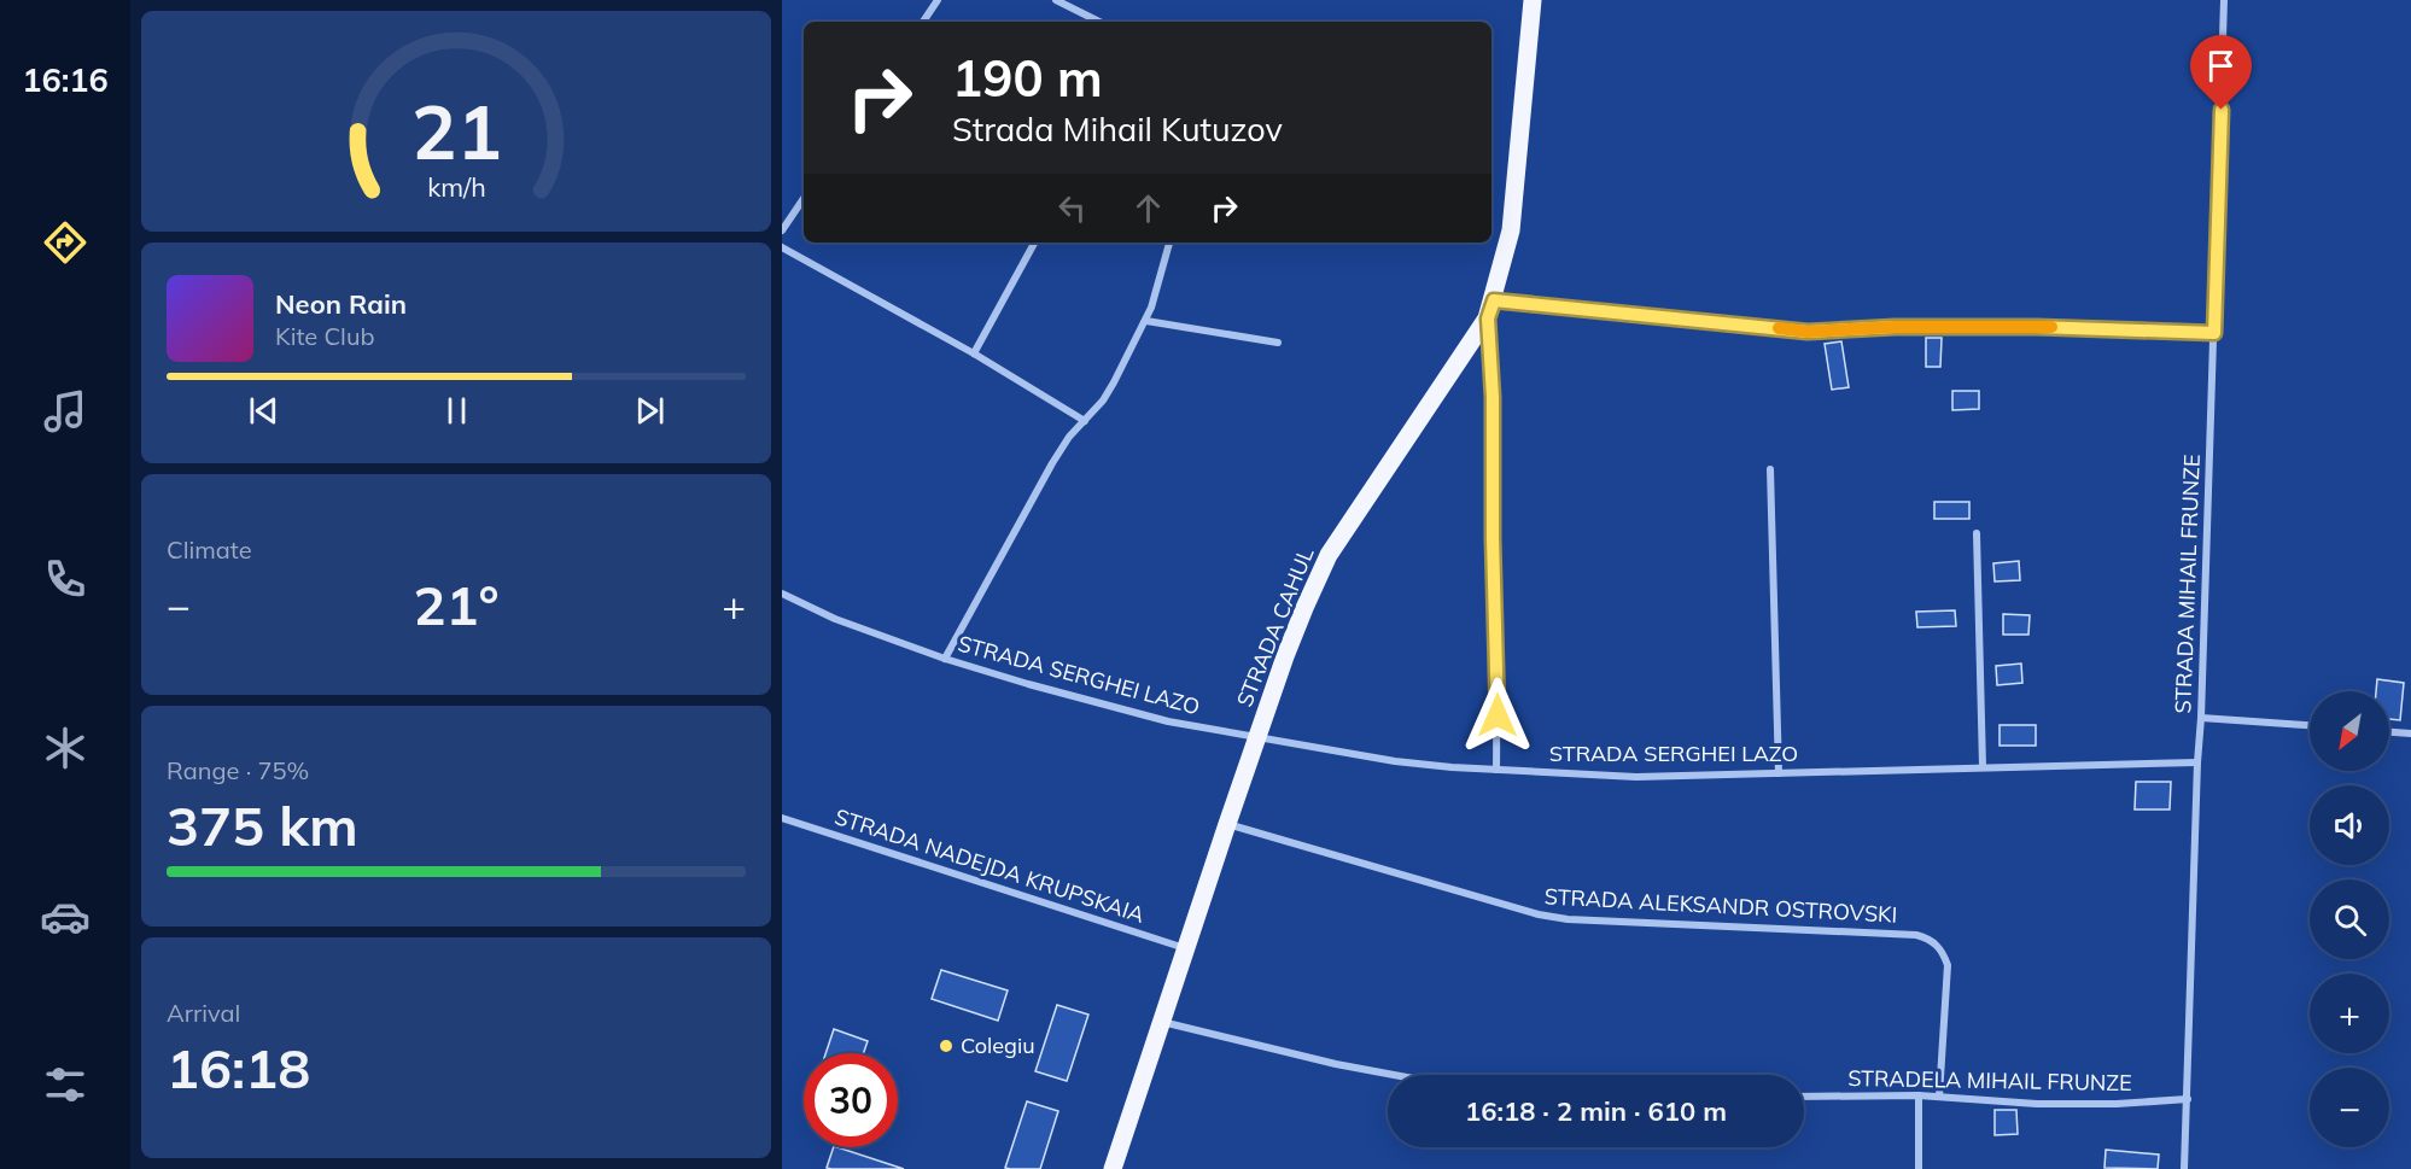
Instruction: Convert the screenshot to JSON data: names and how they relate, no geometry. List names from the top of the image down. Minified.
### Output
{"streets":{"main road":["STRADA CAHUL"],"street":["STRADA MIHAIL FRUNZE","STRADA SERGHEI LAZO","STRADA NADEJDA KRUPSKAIA","STRADA ALEKSANDR OSTROVSKI","STRADELA MIHAIL FRUNZE"]},"crossings":[["STRADA MIHAIL FRUNZE","STRADA SERGHEI LAZO"],["STRADA MIHAIL FRUNZE","STRADELA MIHAIL FRUNZE"],["STRADA CAHUL","STRADA SERGHEI LAZO"],["STRADA CAHUL","STRADA NADEJDA KRUPSKAIA"],["STRADA CAHUL","STRADA ALEKSANDR OSTROVSKI"],["STRADA ALEKSANDR OSTROVSKI","STRADELA MIHAIL FRUNZE"]],"places":["Colegiu"],"north":"bottom left","page":{"tabs":"16:16","turn":["190 m","Strada Mihail Kutuzov"],"song":["Neon Rain","Kite Club"],"tile":["Climate",["Range · 75%","375 km"],["Arrival","16:18"]],"heat":["−","21°","+"],"map_buttons":["+","−"],"limit":"30","trip":"16:18 · 2 min · 610 m","gauge":["21","km/h"]}}
